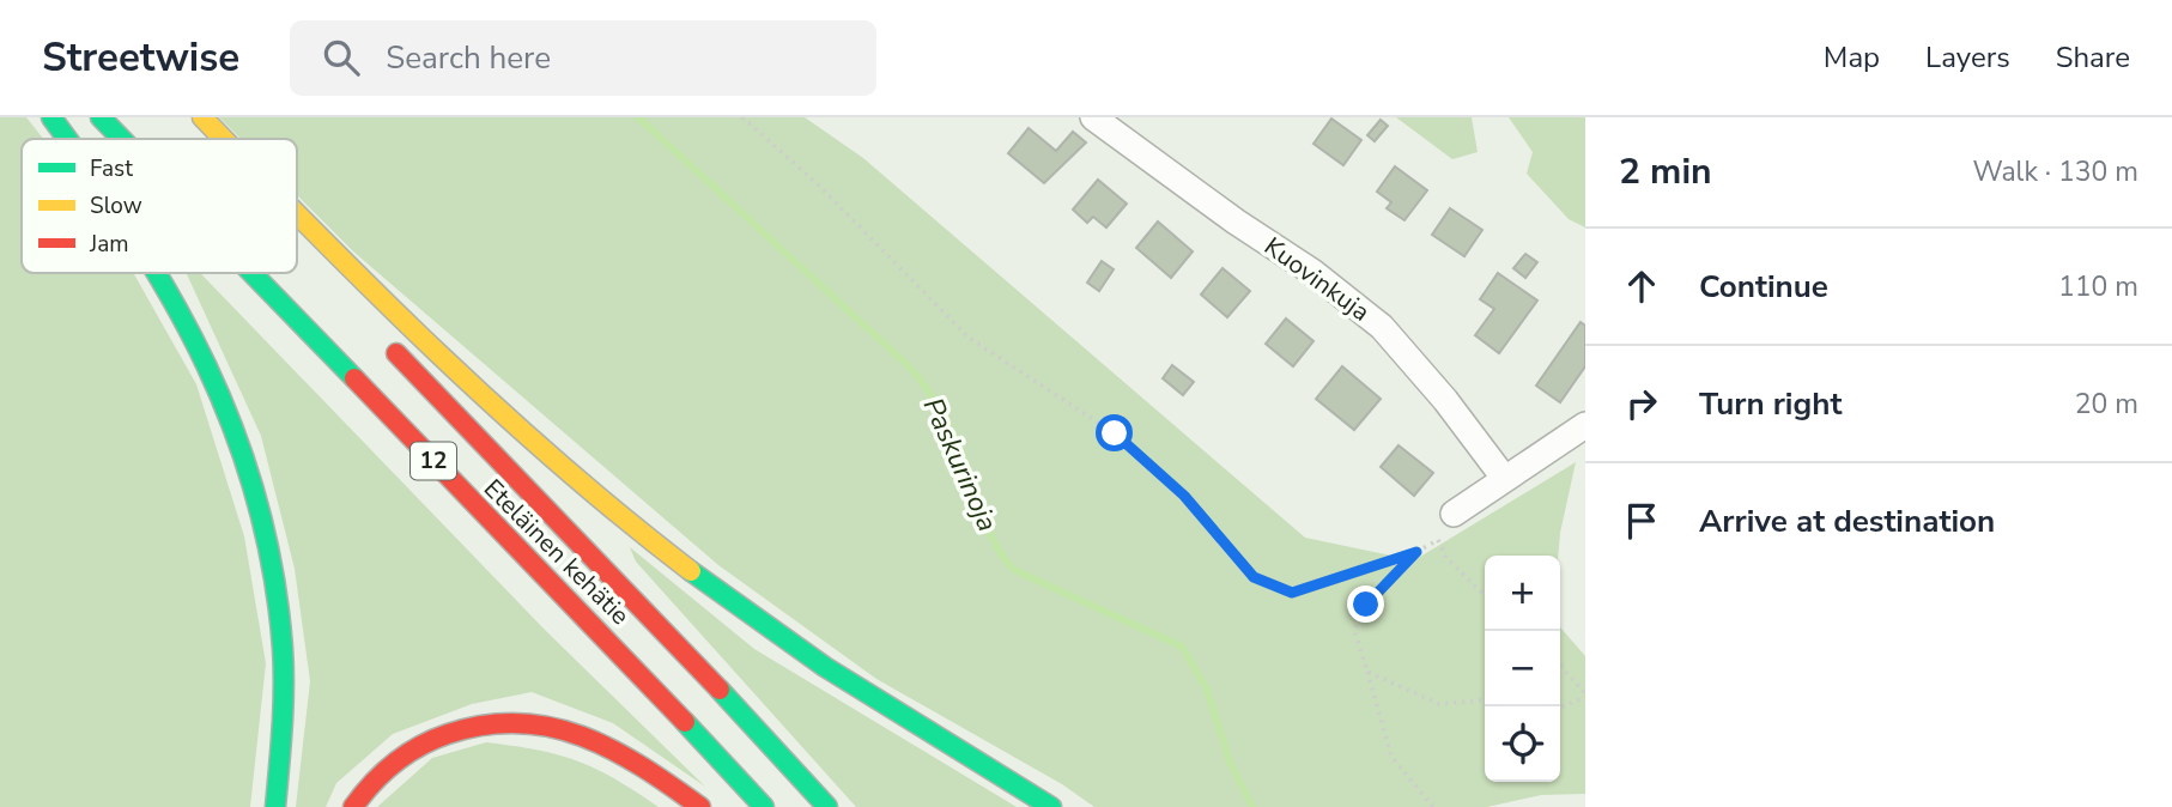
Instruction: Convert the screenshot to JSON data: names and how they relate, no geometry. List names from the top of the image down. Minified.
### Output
{"streets":{"highway":["12","Eteläinen kehätie"],"street":["Kuovinkuja"]},"water":["Paskurinoja"],"legend":["Fast","Slow","Jam"],"page":{"header":"Streetwise","search":"Search here","nav":["Map","Layers","Share"],"heading":["2 min","Walk · 130 m"],"list":[["Continue","110 m"],["Turn right","20 m"],"Arrive at destination"],"map_buttons":["+","−"]}}
